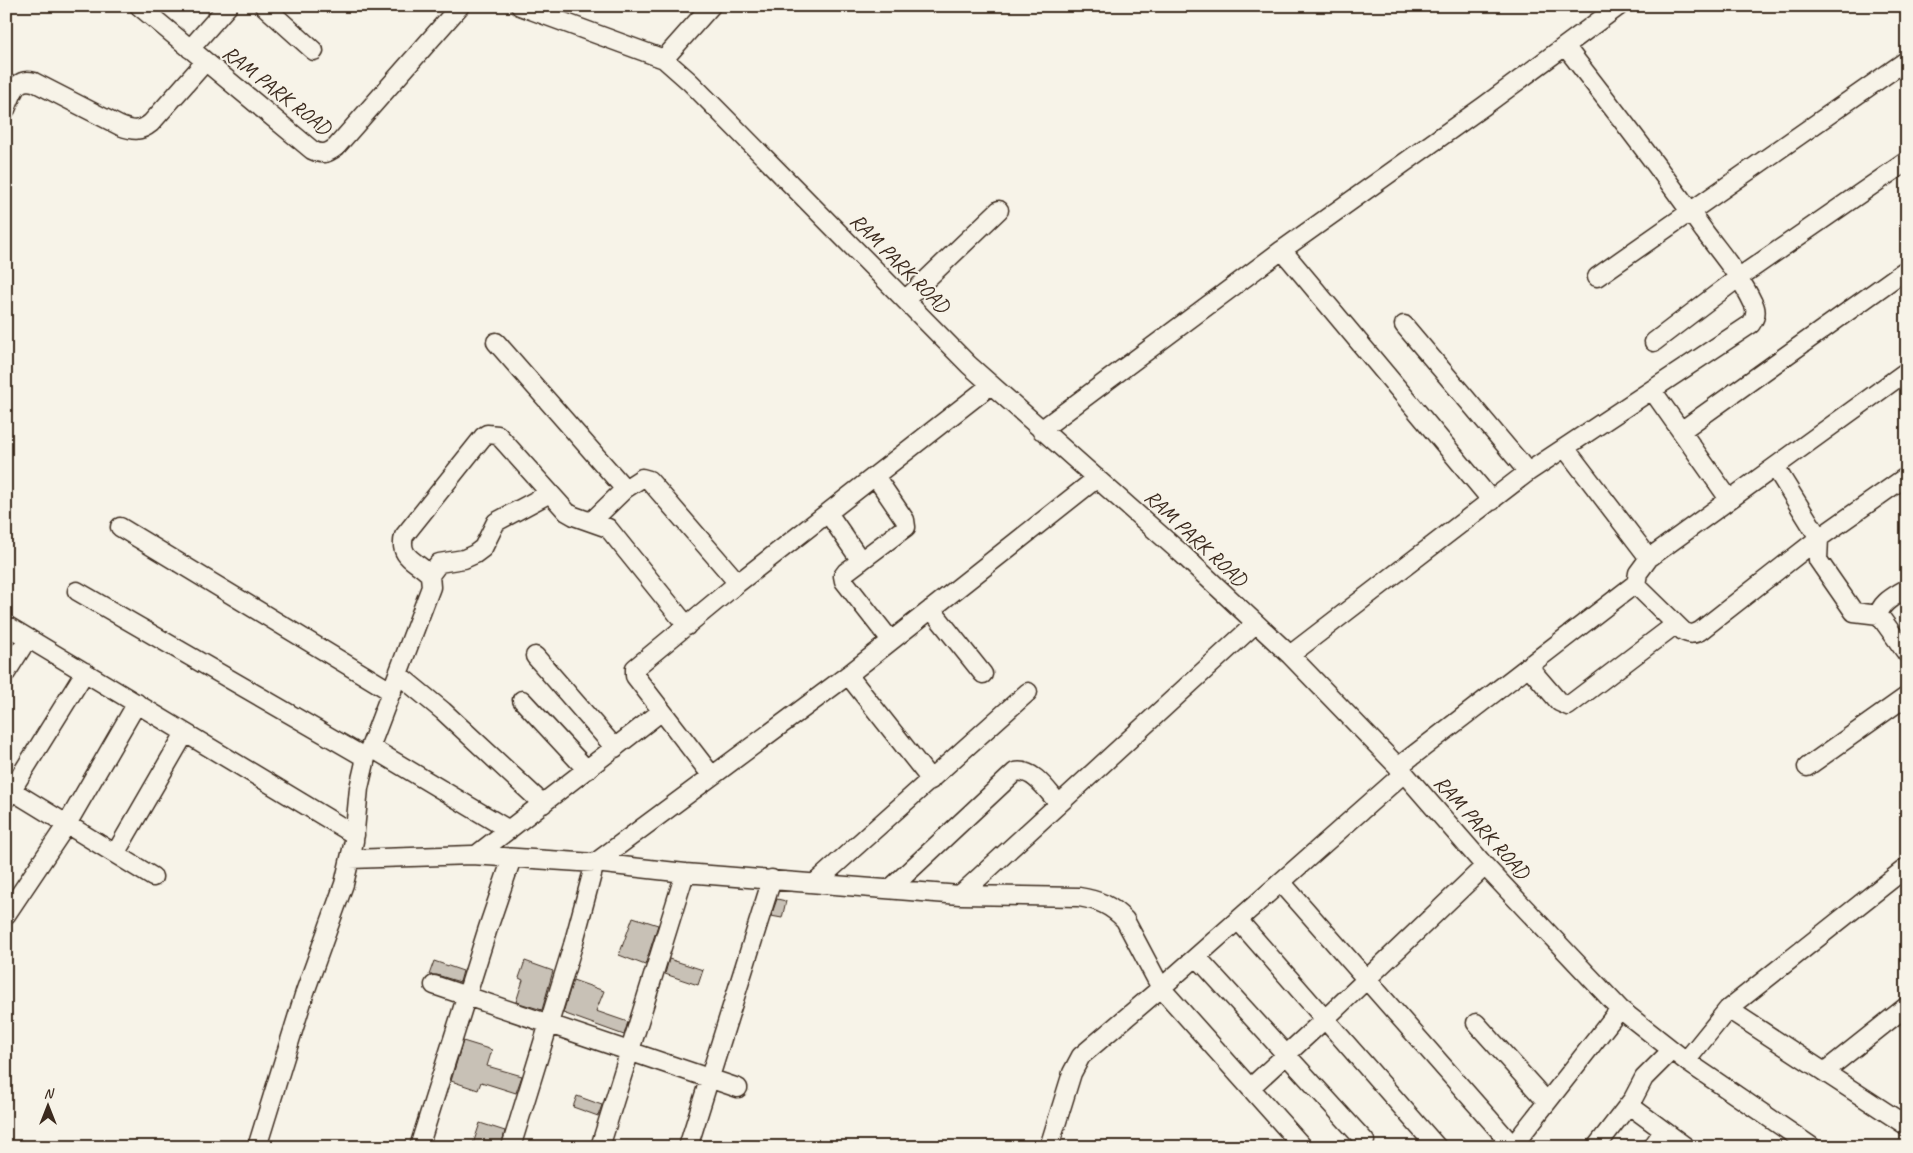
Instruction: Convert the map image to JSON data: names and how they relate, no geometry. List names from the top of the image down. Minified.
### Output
{"streets":{"street":["RAM PARK ROAD"]},"north":"top"}
